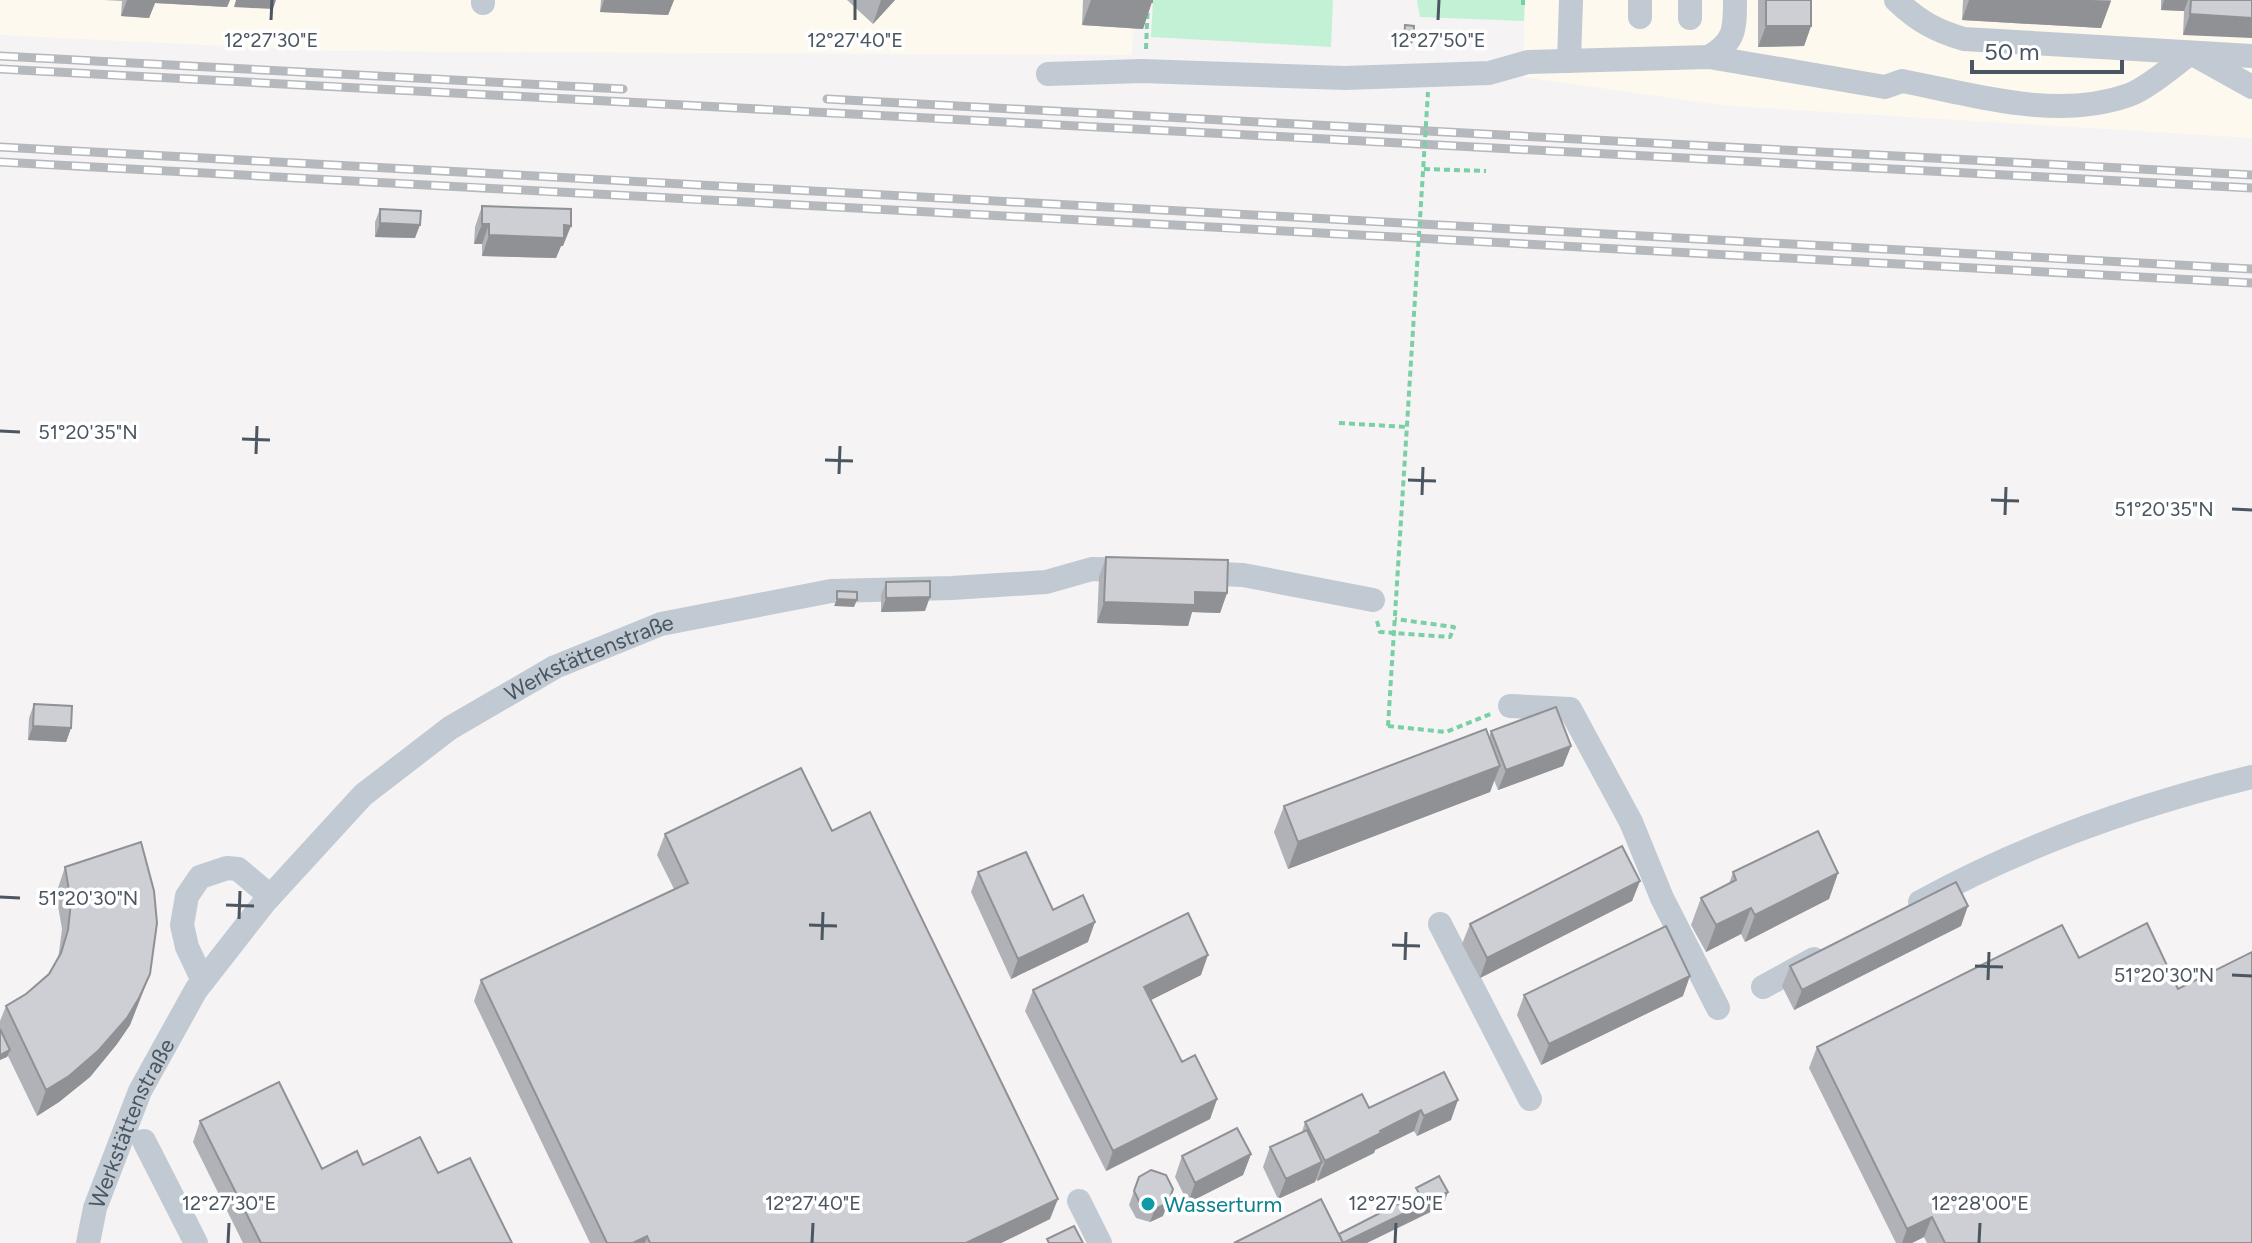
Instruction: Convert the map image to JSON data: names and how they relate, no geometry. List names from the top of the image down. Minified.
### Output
{"streets":{"street":["Werkstättenstraße"]},"places":["Wasserturm"],"scale_bar":"50 m","coordinates":["12°27'30\"E","12°27'40\"E","12°27'50\"E","51°20'35\"N","51°20'30\"N","12°28'00\"E"]}
